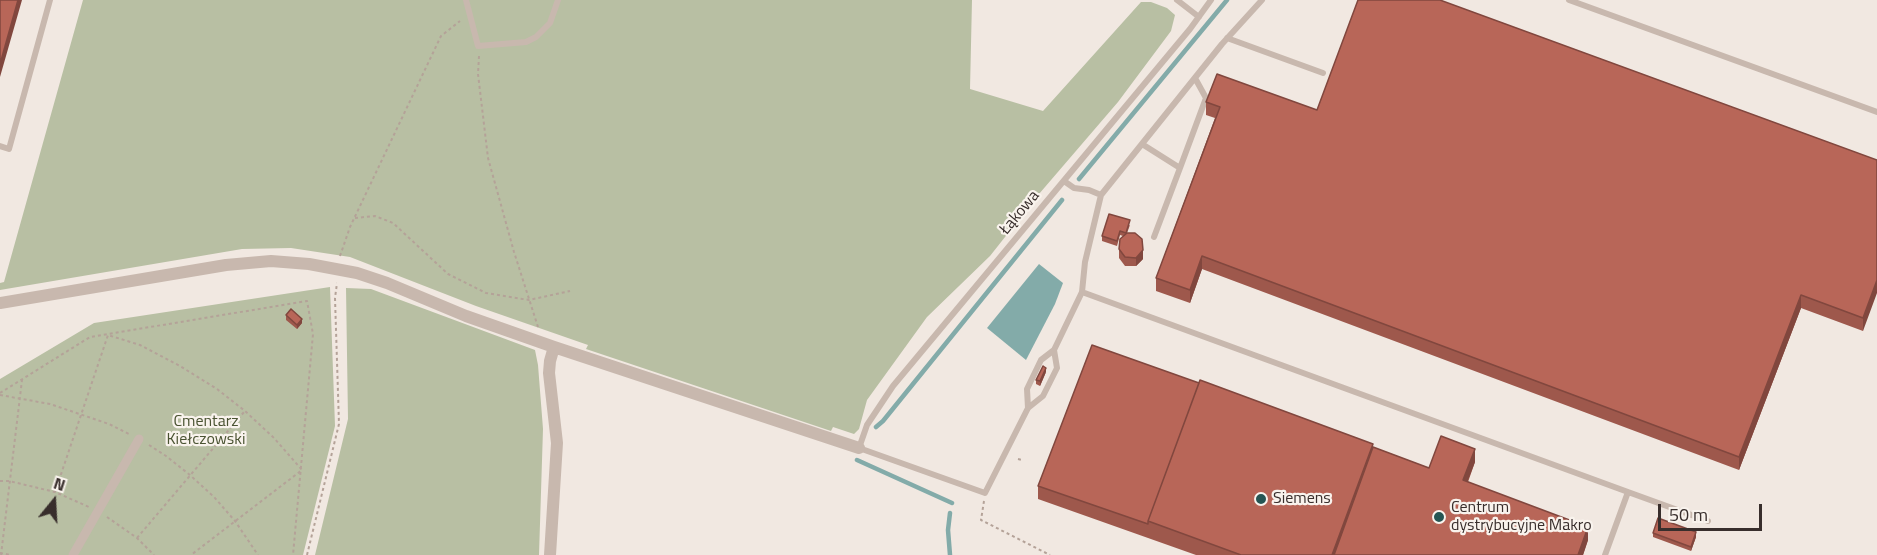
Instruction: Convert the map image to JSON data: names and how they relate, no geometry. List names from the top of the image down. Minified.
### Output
{"streets":{"lane":["Łąkowa"]},"parks":["Cmentarz Kiełczowski"],"places":["Siemens","Centrum dystrybucyjne Makro"],"scale_bar":"50 m","north":"top"}
